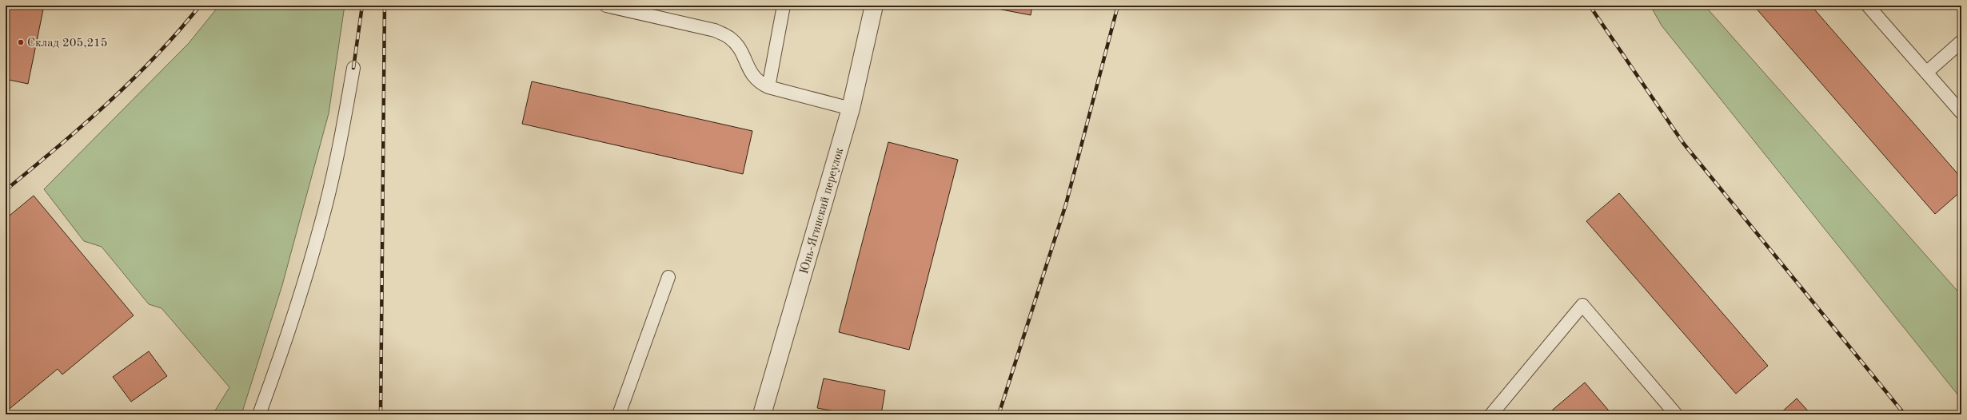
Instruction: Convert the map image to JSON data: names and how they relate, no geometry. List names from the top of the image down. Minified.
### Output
{"streets":{"street":["Юнь-Ягинский переулок"]},"places":["Склад 205,215"]}
